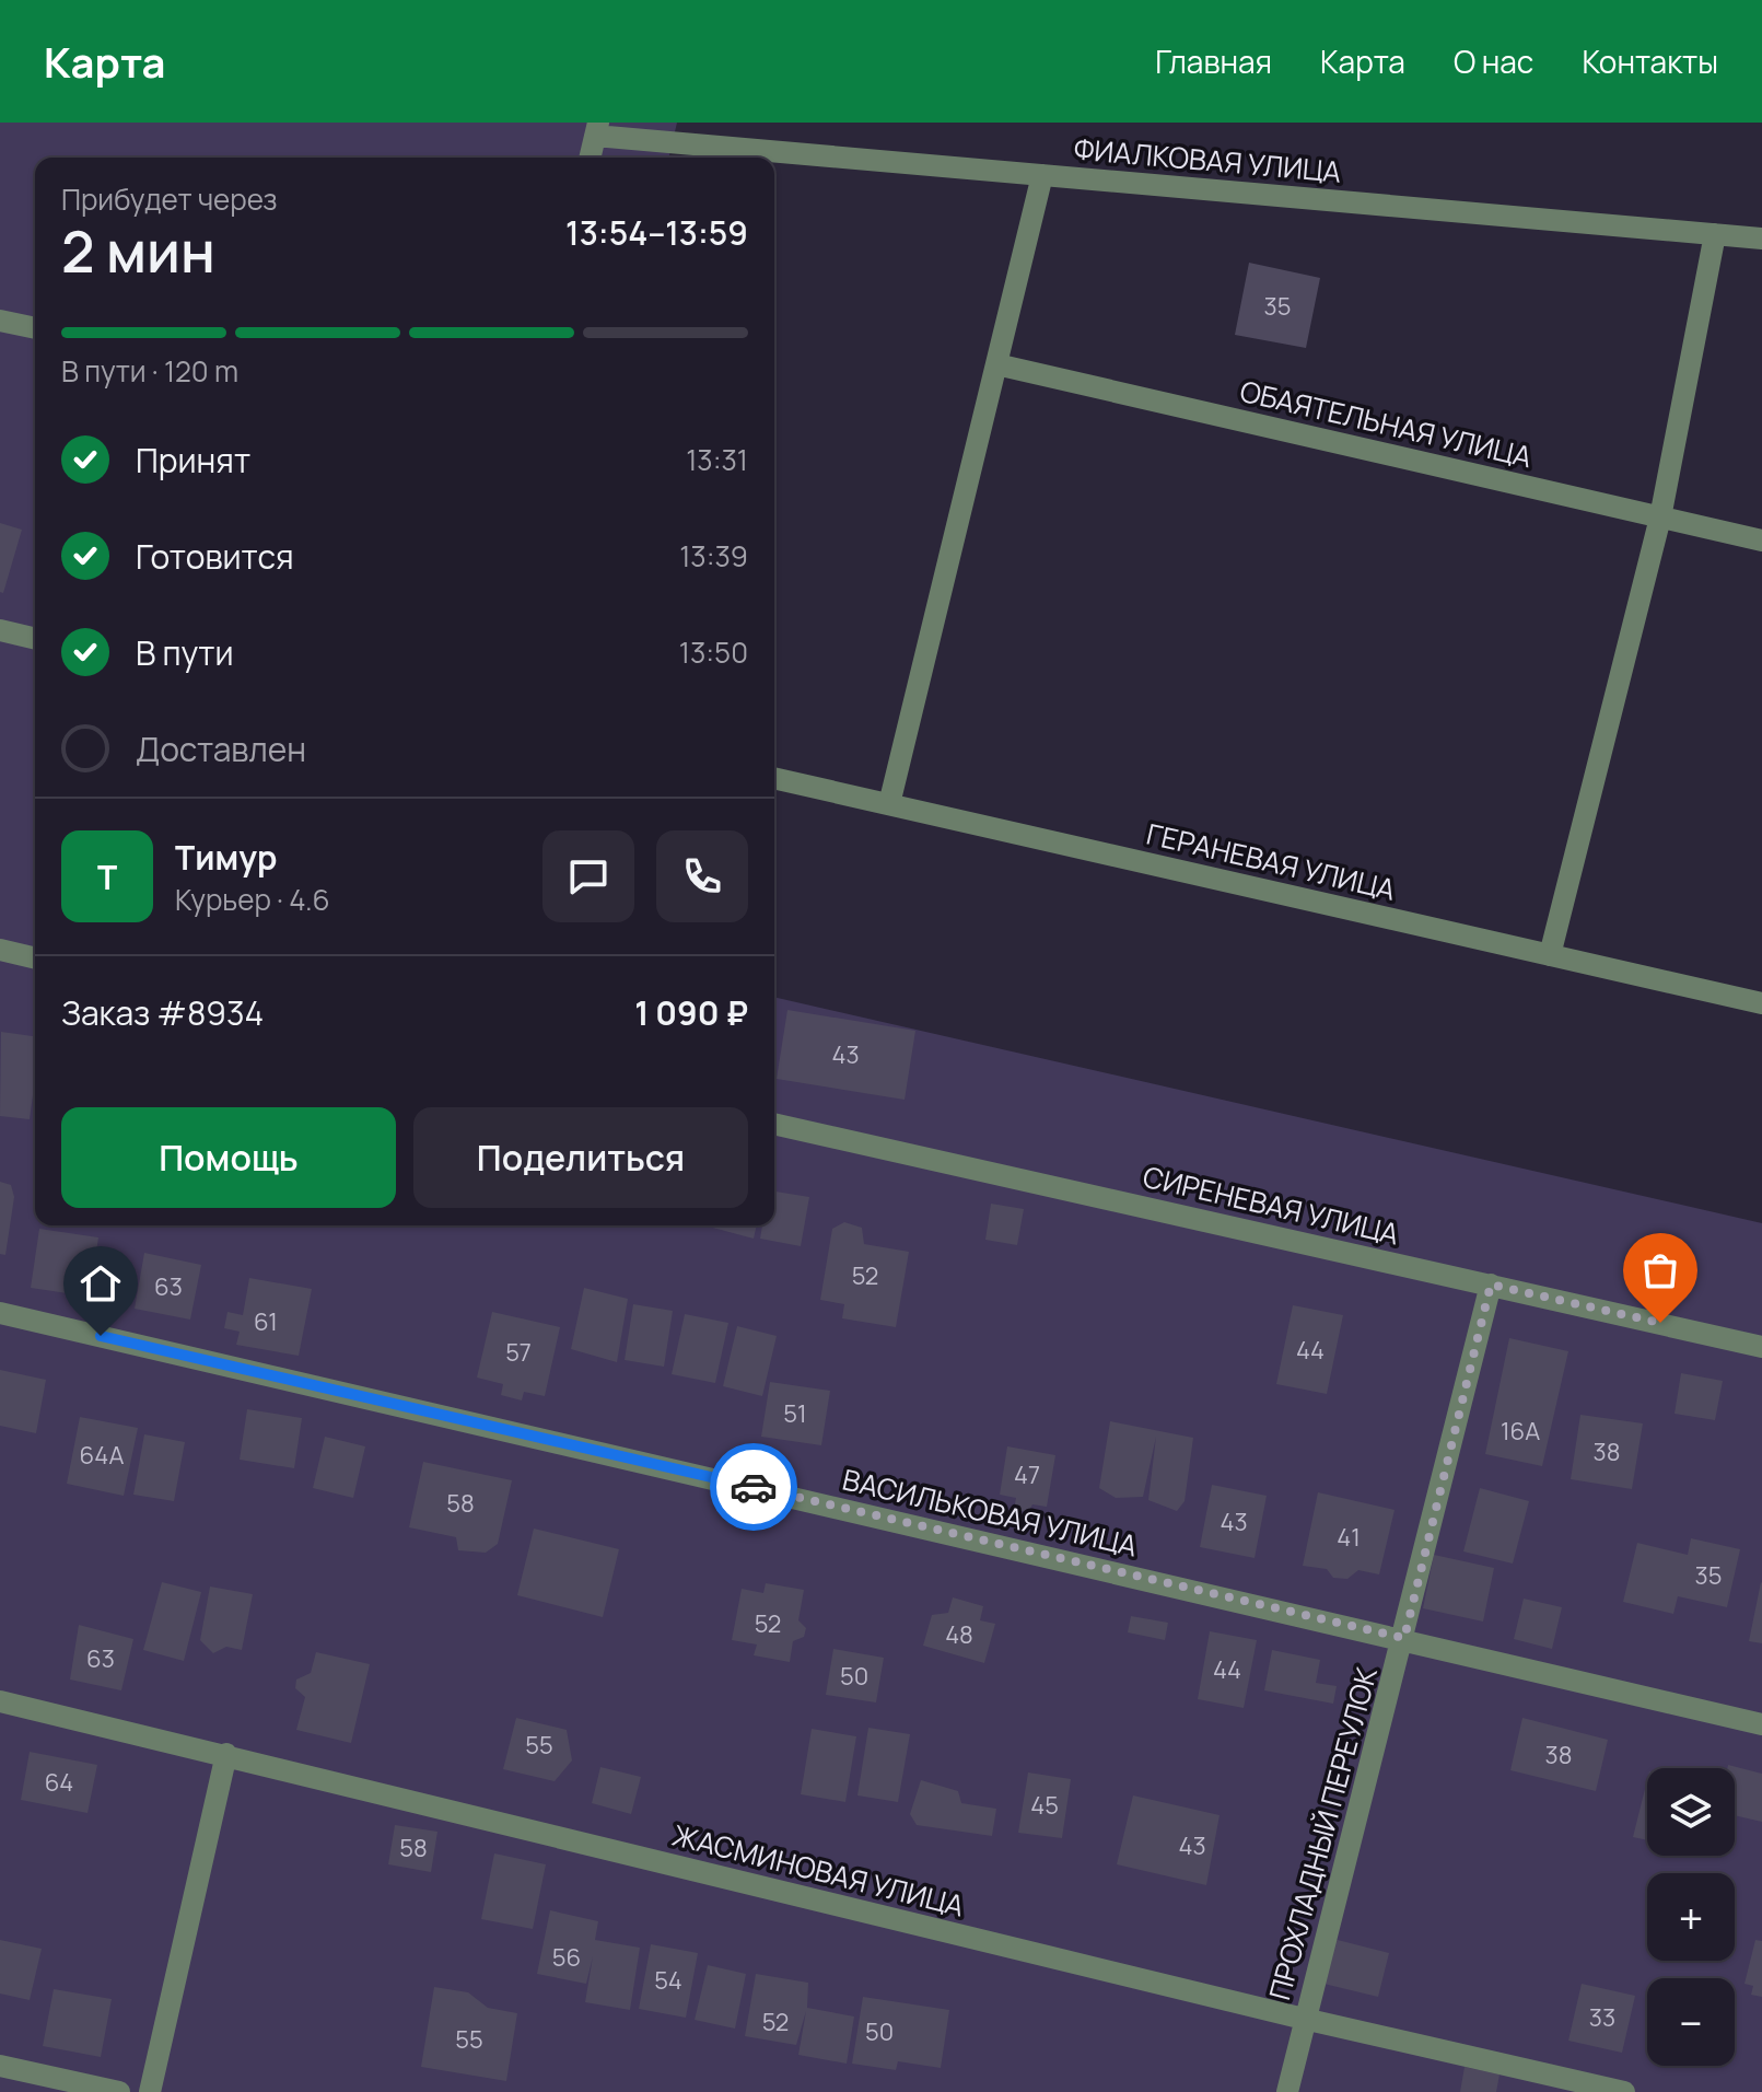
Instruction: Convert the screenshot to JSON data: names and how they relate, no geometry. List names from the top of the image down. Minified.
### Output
{"streets":{"lane":["ФИАЛКОВАЯ УЛИЦА","ОБАЯТЕЛЬНАЯ УЛИЦА","ГЕРАНЕВАЯ УЛИЦА","СИРЕНЕВАЯ УЛИЦА","ВАСИЛЬКОВАЯ УЛИЦА","ПРОХЛАДНЫЙ ПЕРЕУЛОК","ЖАСМИНОВАЯ УЛИЦА"]},"crossings":[["СИРЕНЕВАЯ УЛИЦА","ПРОХЛАДНЫЙ ПЕРЕУЛОК"],["ВАСИЛЬКОВАЯ УЛИЦА","ПРОХЛАДНЫЙ ПЕРЕУЛОК"],["ПРОХЛАДНЫЙ ПЕРЕУЛОК","ЖАСМИНОВАЯ УЛИЦА"]],"house_numbers":["35","43","52","63","61","44","57","51","16А","38","64А","47","58","43","41","35","52","48","63","44","50","55","38","64","45","43","58","56","54","33","52","50","55"],"page":{"header":"Карта","nav":["Главная","Карта","О нас","Контакты"],"heading":["2 мин","Прибудет через","13:54–13:59"],"panel":["Тимур","Курьер · 4.6","Заказ #8934","1 090 ₽"],"bar":"В пути · 120 m","list":[["Принят","13:31"],["Готовится","13:39"],["В пути","13:50"],"Доставлен"],"round":"Т","buttons":["Помощь","Поделиться"],"map_buttons":["+","−"]}}
